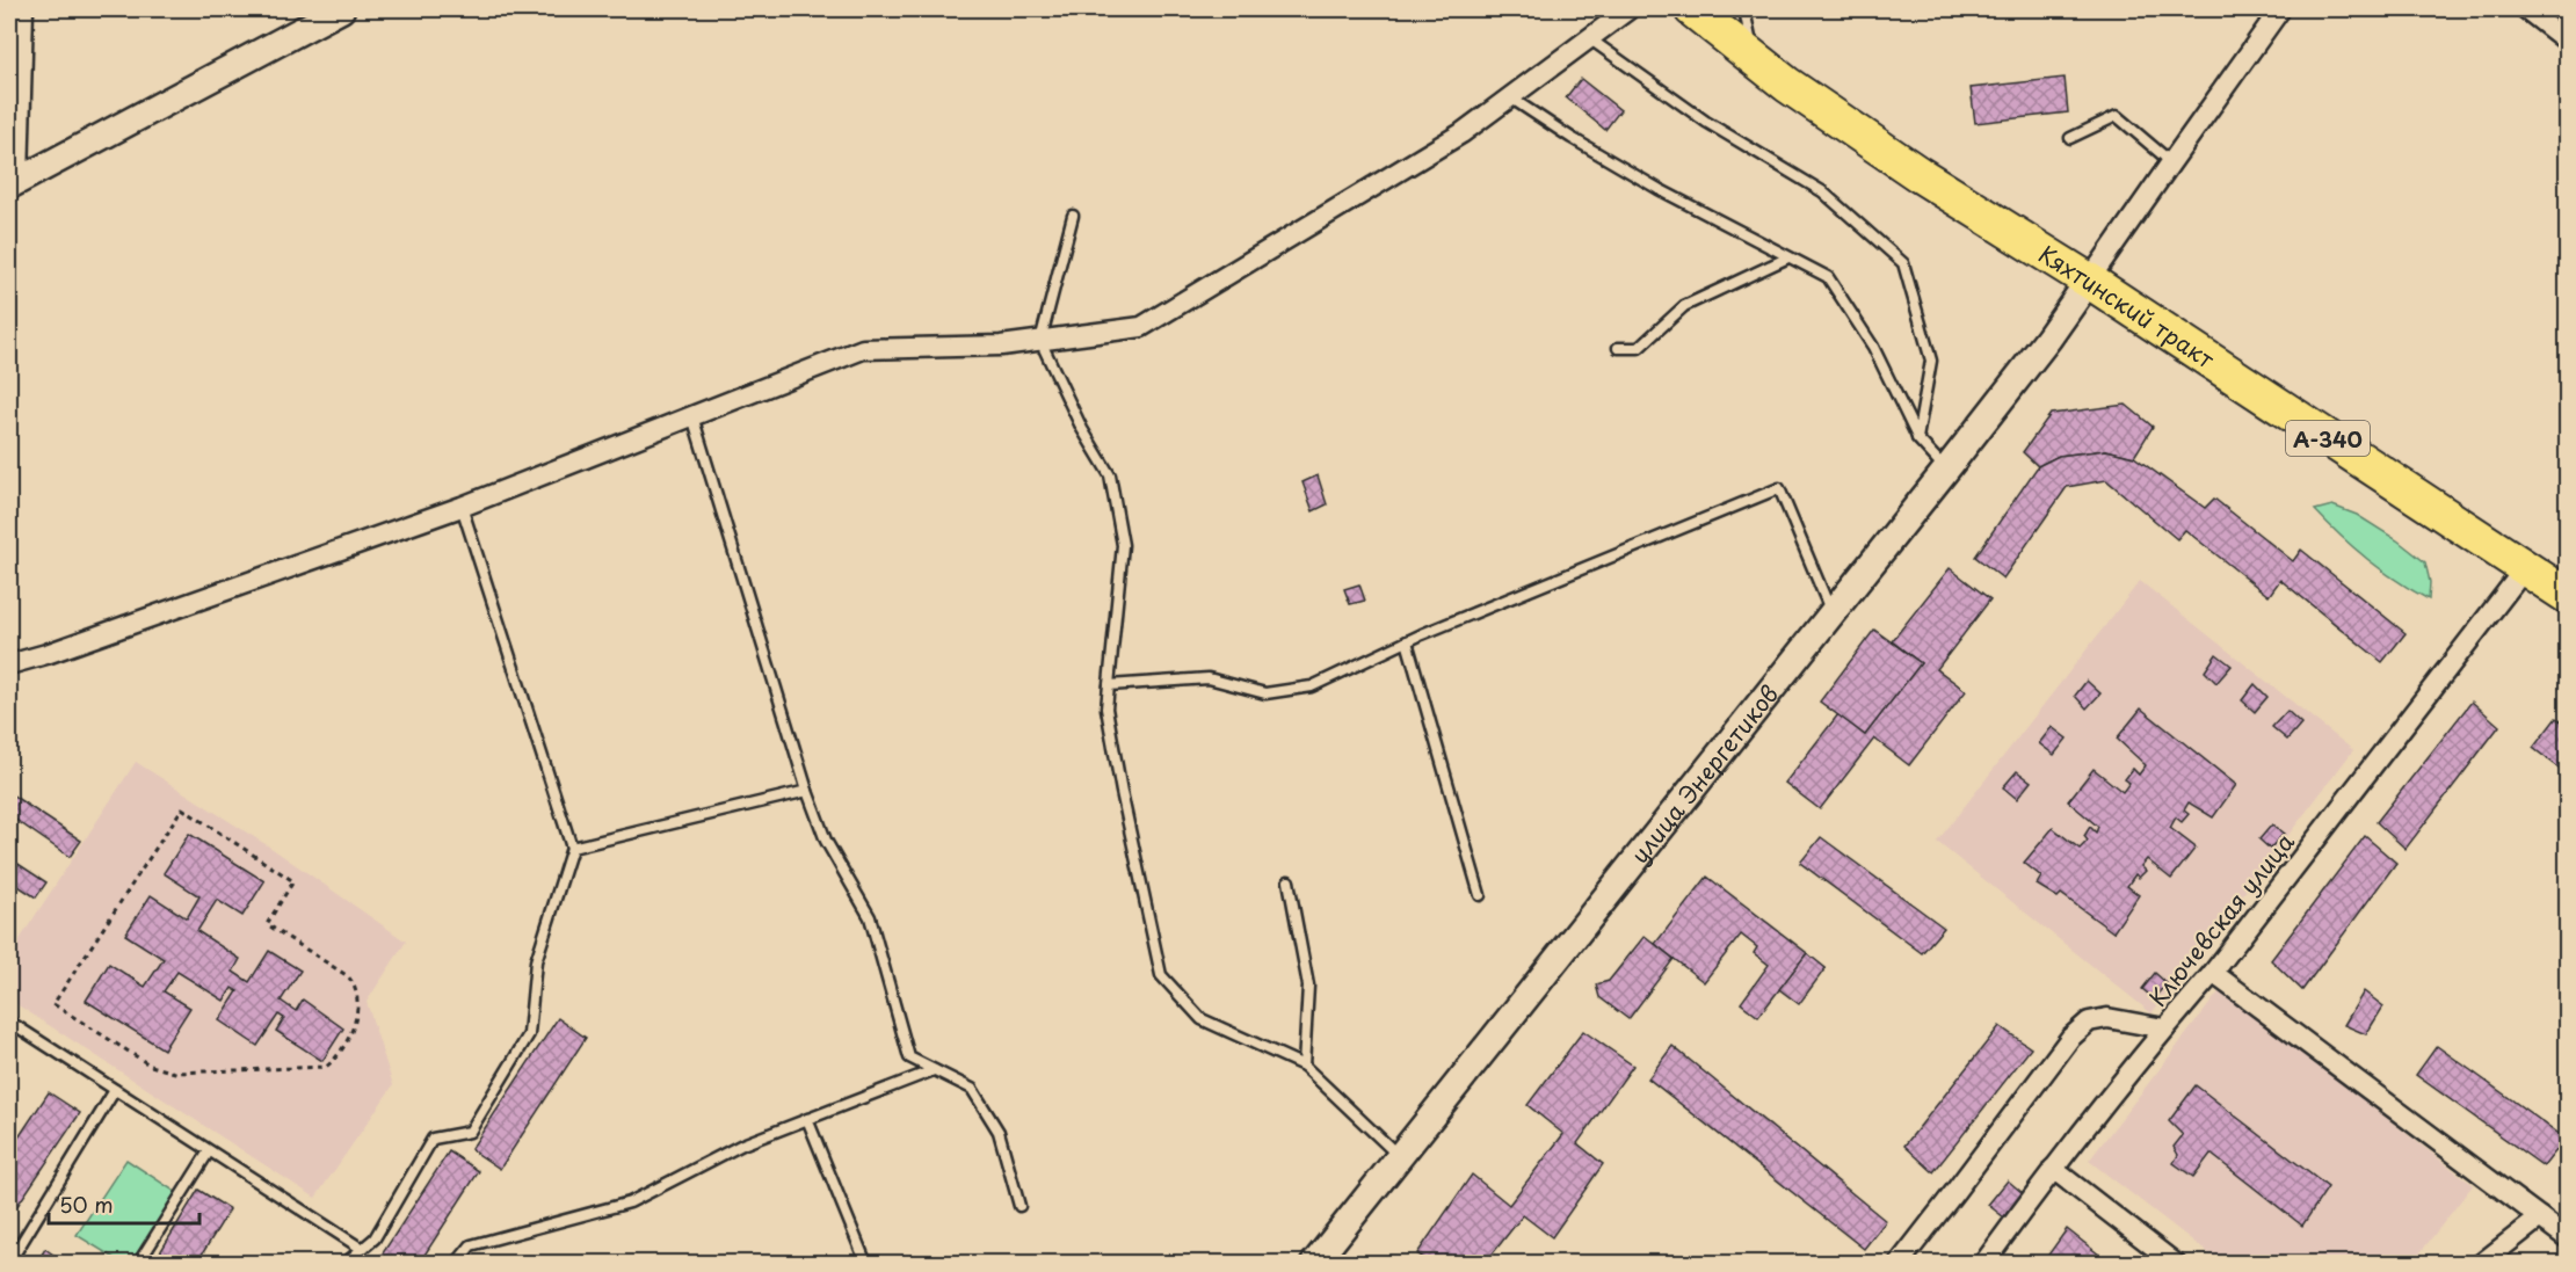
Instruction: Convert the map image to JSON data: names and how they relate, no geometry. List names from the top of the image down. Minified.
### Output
{"streets":{"highway":["Кяхтинский тракт","А-340"],"street":["улица Энергетиков","Ключевская улица"]},"crossings":[["Кяхтинский тракт","улица Энергетиков"],["Кяхтинский тракт","Ключевская улица"]],"scale_bar":"50 m"}
